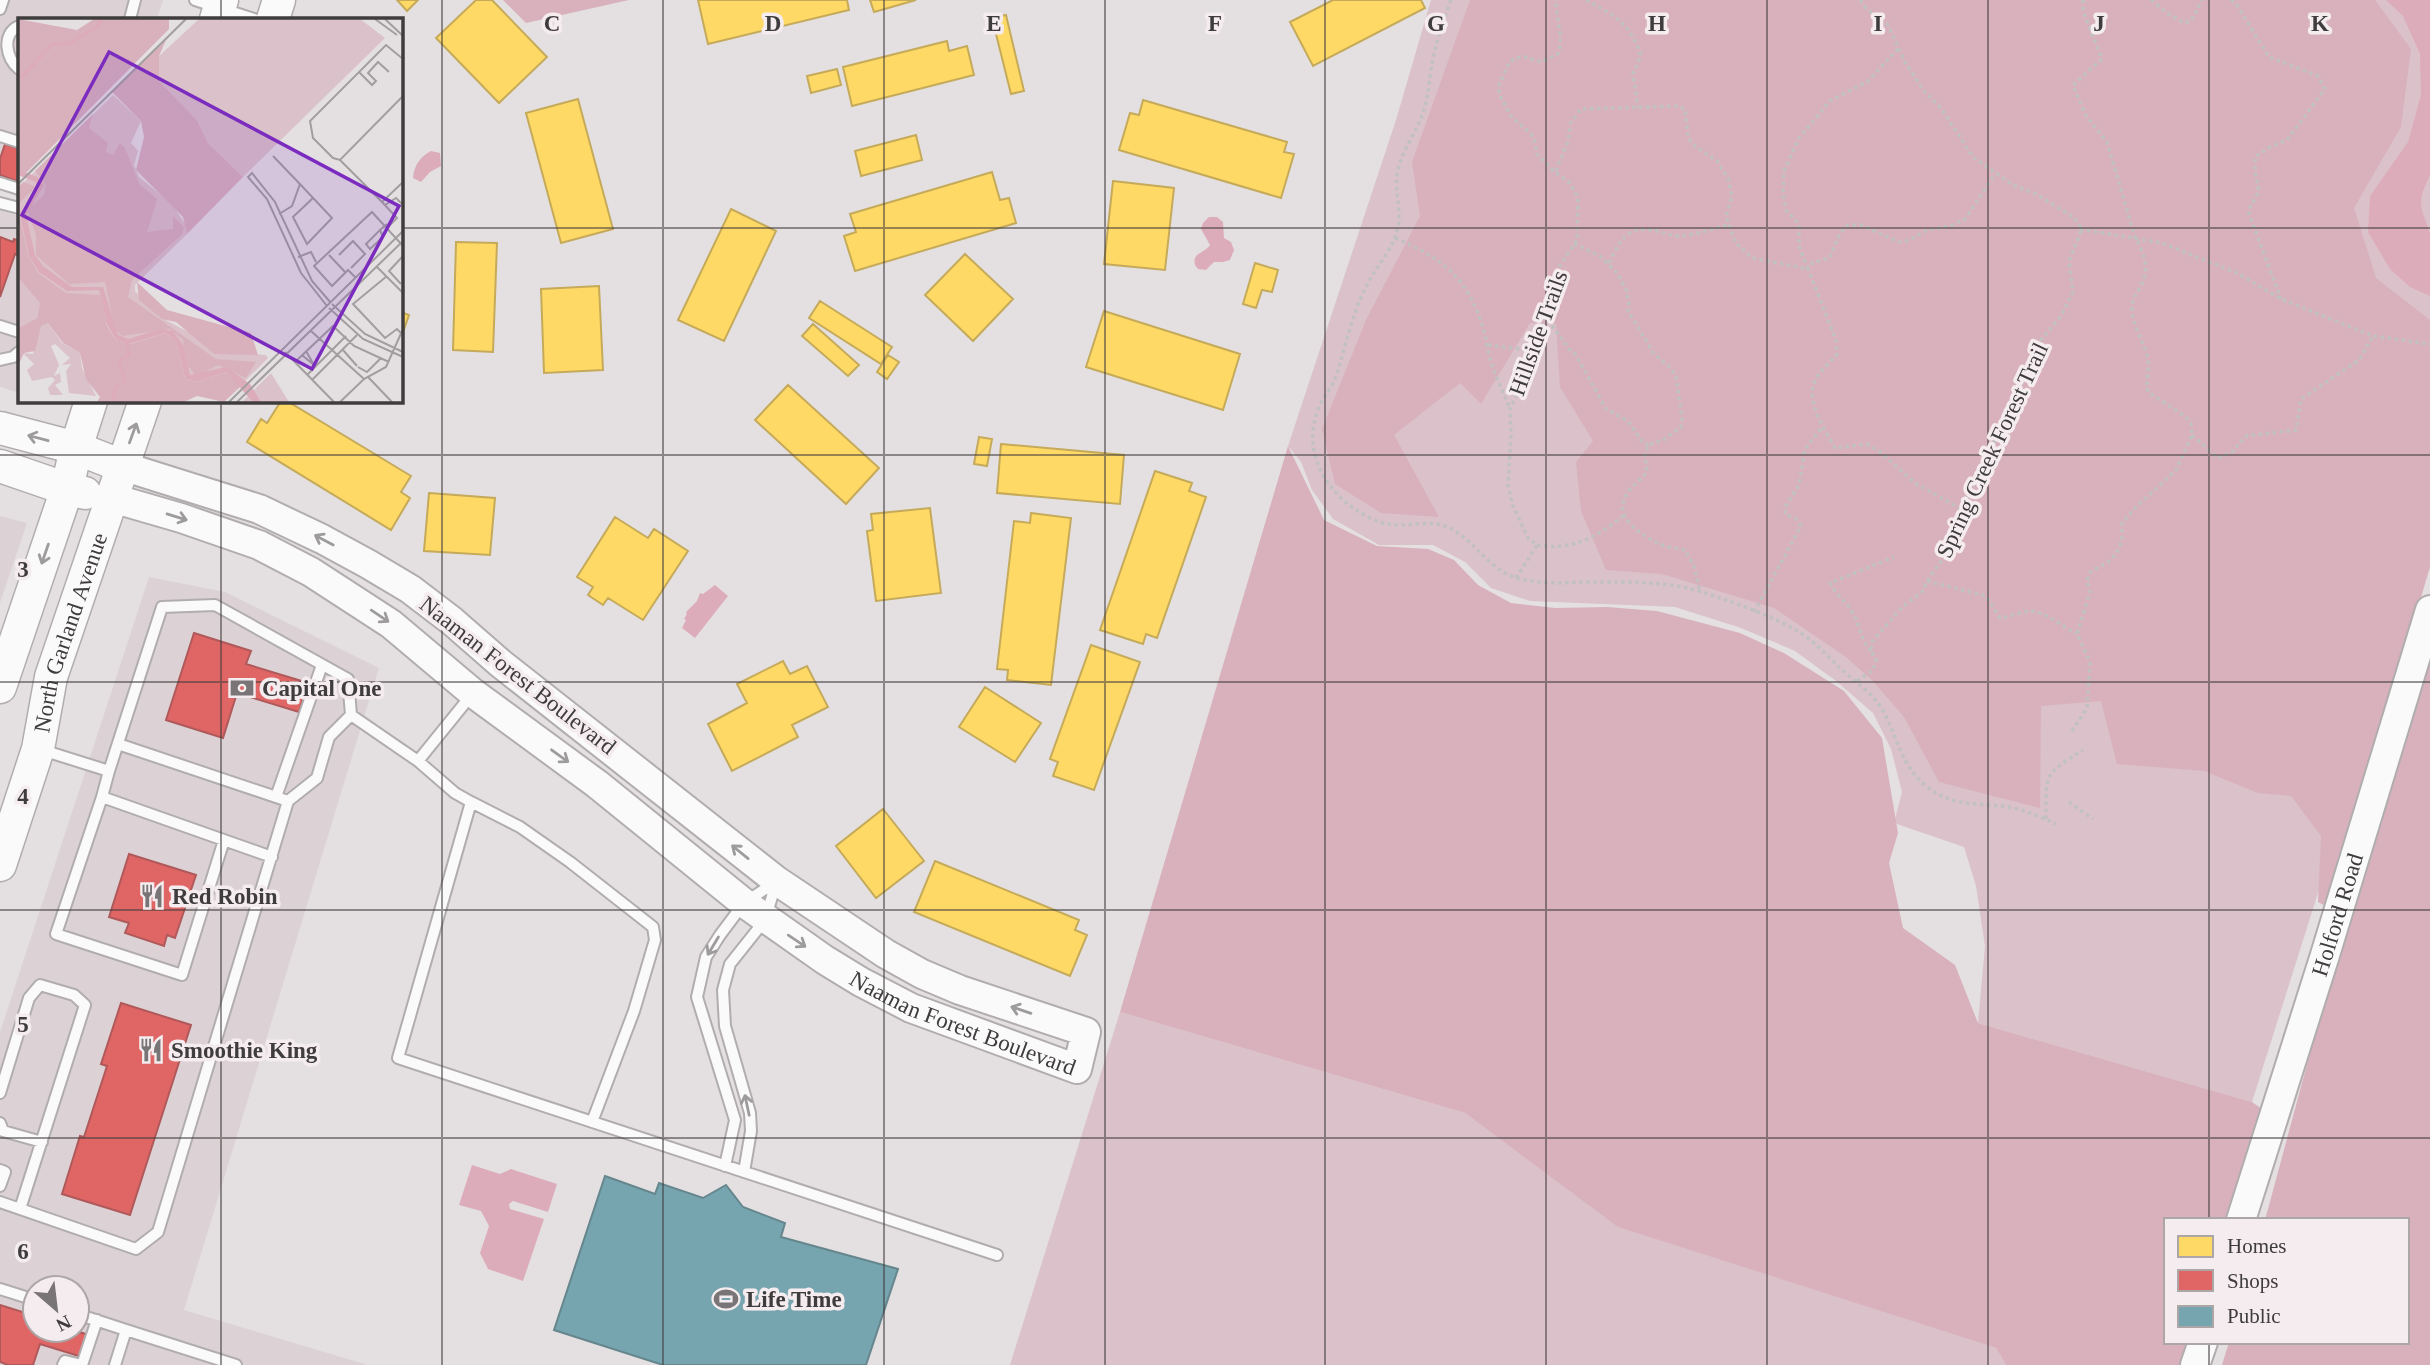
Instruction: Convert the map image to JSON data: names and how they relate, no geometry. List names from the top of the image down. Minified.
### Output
{"streets":{"main road":["North Garland Avenue","Naaman Forest Boulevard"],"street":["Holford Road"],"path":["Hillside Trails","Spring Creek Forest Trail"]},"crossings":[["North Garland Avenue","Naaman Forest Boulevard"]],"places":{"bank":["Capital One"],"restaurant":["Red Robin","Smoothie King"],"sports":["Life Time"]},"legend":["Homes","Shops","Public"],"north":"bottom right","grid":{"columns":["C","D","E","F","G","H","I","J","K"],"rows":["3","4","5","6"]}}
